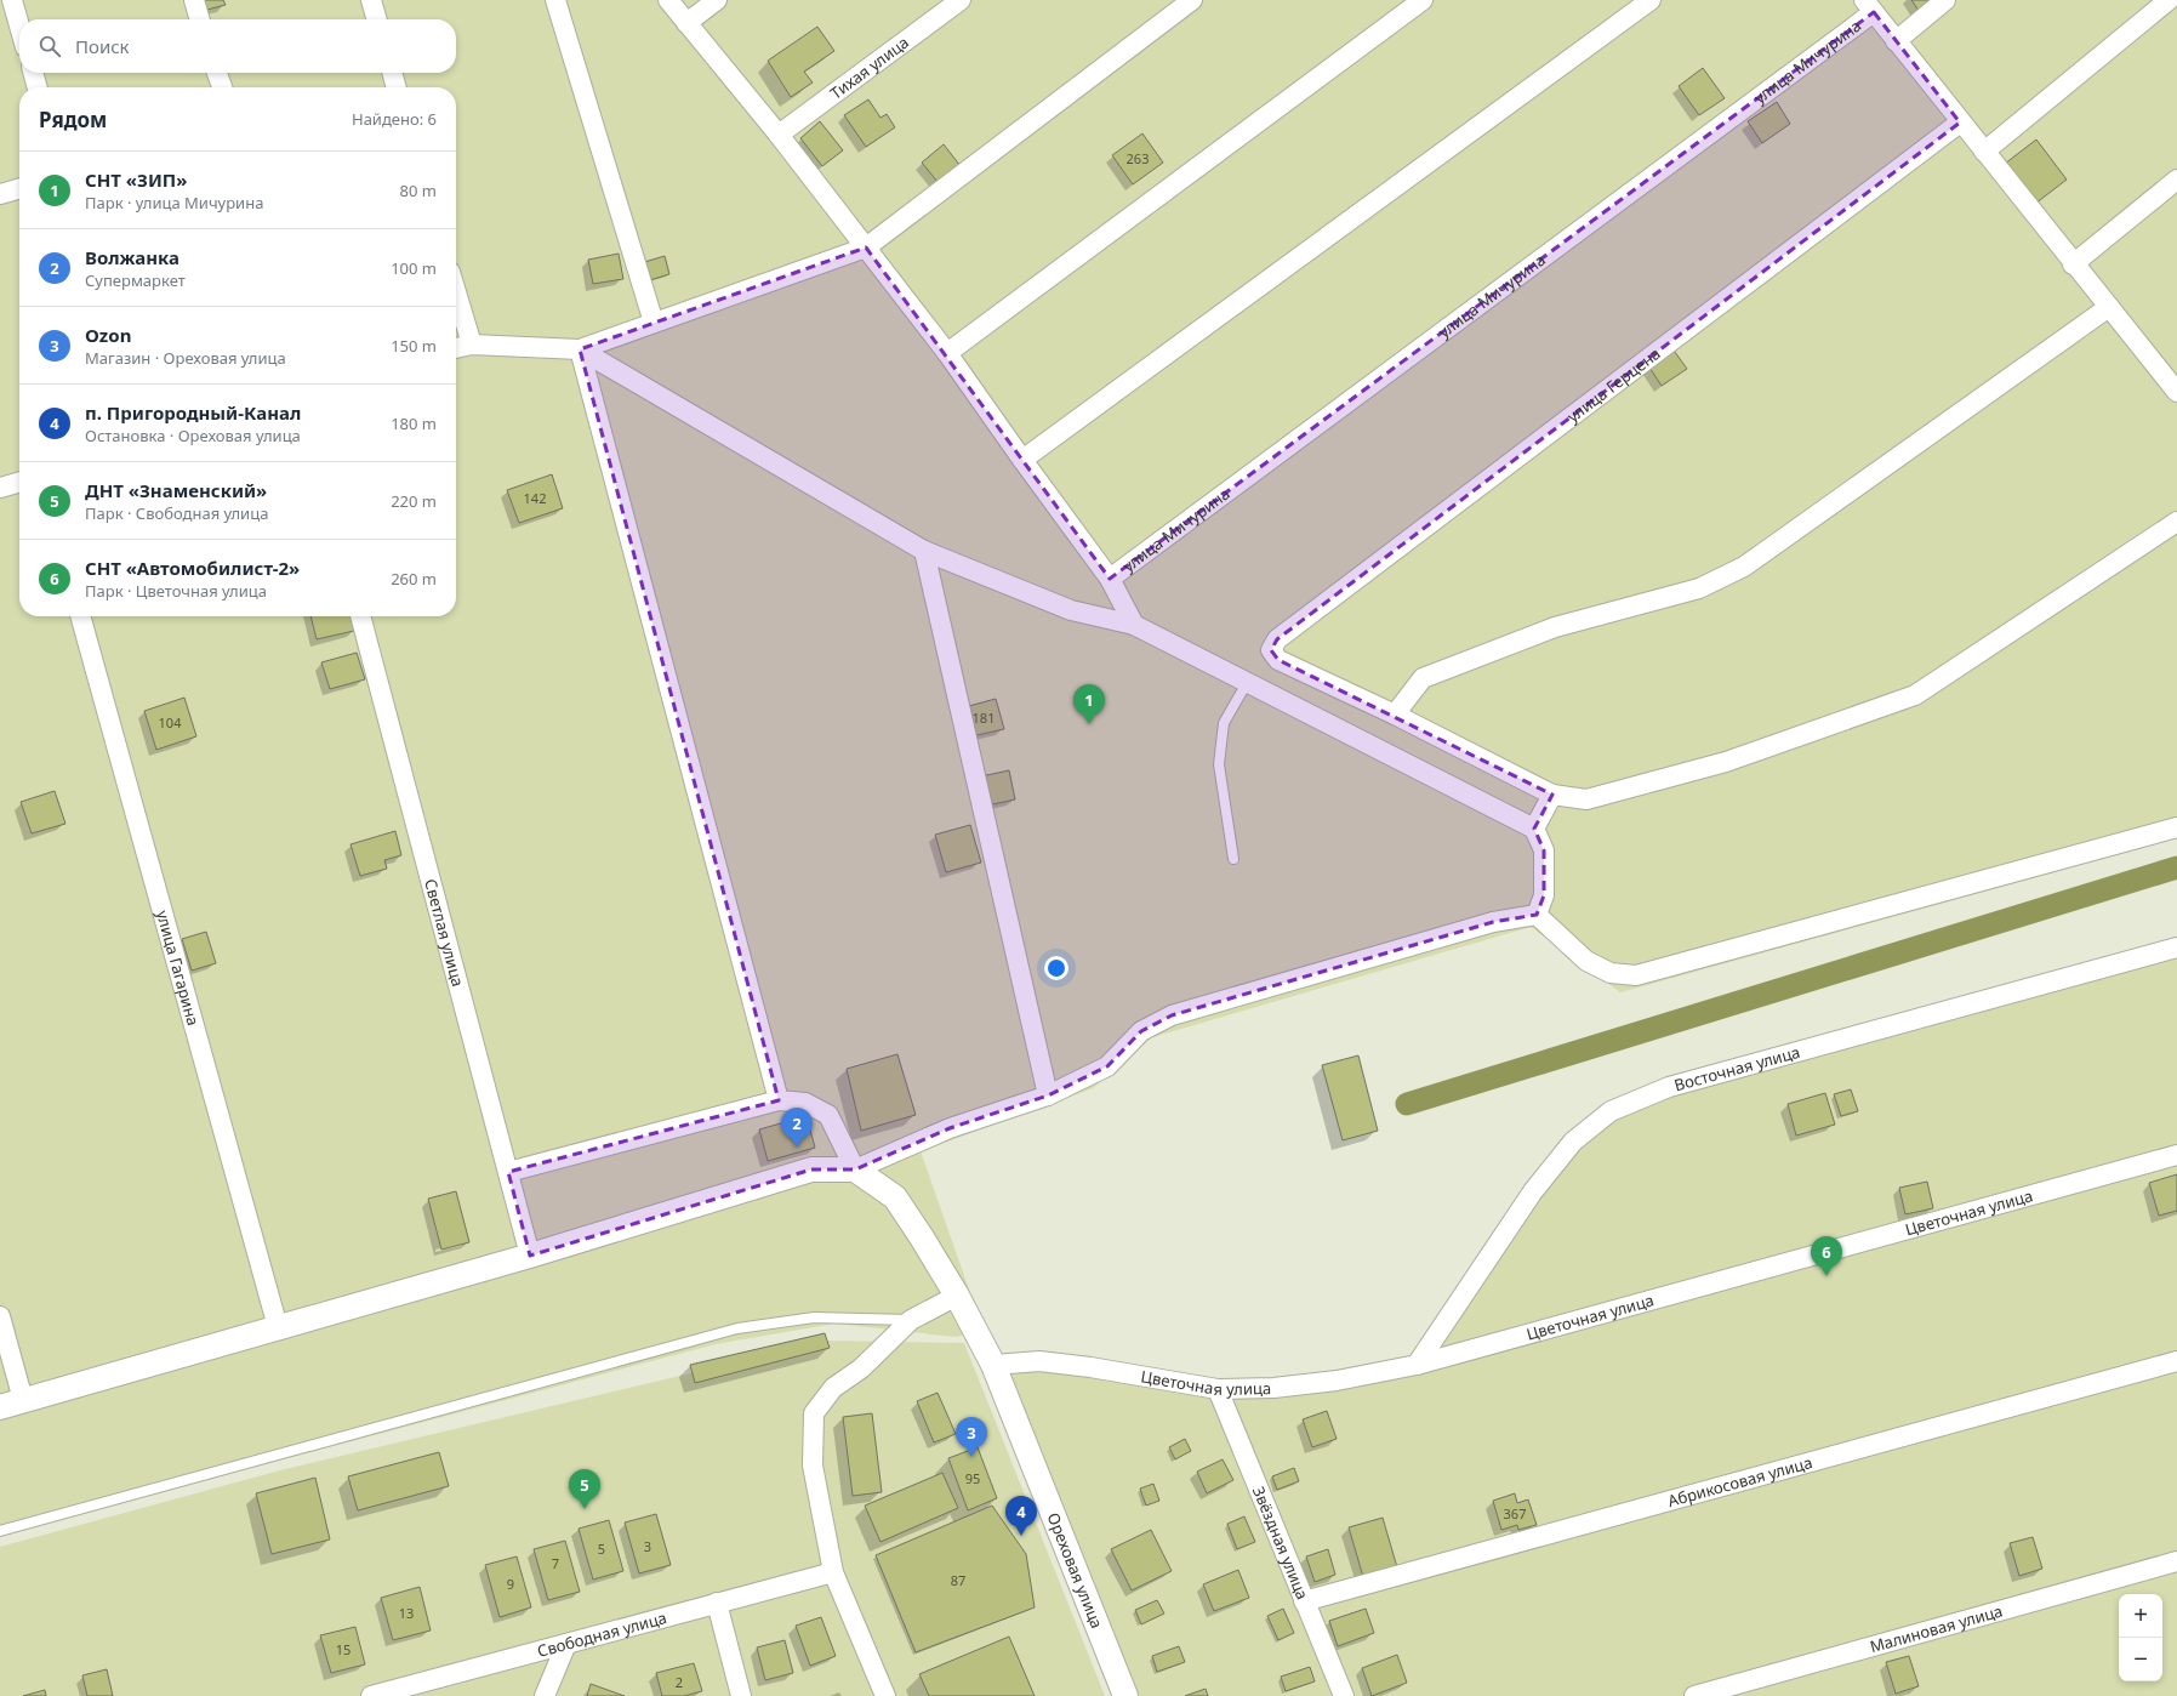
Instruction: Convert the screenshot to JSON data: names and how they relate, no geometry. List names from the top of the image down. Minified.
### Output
{"streets":{"street":["улица Мичурина","Тихая улица","улица Герцена","Светлая улица","улица Гагарина","Восточная улица","Цветочная улица","Абрикосовая улица","Звёздная улица","Ореховая улица","Малиновая улица","Свободная улица"]},"crossings":[["Восточная улица","Цветочная улица"],["Цветочная улица","Звёздная улица"],["Цветочная улица","Ореховая улица"],["Абрикосовая улица","Звёздная улица"]],"house_numbers":["263","142","181","104","95","367","3","5","7","87","9","13","15","2"],"page":{"search":"Поиск","heading":["Рядом","Найдено: 6"],"list":[{"mark":"1","name":"СНТ «ЗИП»","note":"Парк · улица Мичурина","value":"80 m"},{"mark":"2","name":"Волжанка","note":"Супермаркет","value":"100 m"},{"mark":"3","name":"Ozon","note":"Магазин · Ореховая улица","value":"150 m"},{"mark":"4","name":"п. Пригородный-Канал","note":"Остановка · Ореховая улица","value":"180 m"},{"mark":"5","name":"ДНТ «Знаменский»","note":"Парк · Свободная улица","value":"220 m"},{"mark":"6","name":"СНТ «Автомобилист-2»","note":"Парк · Цветочная улица","value":"260 m"}],"pins":["1","2","6","3","5","4"],"map_buttons":["+","−"]}}
